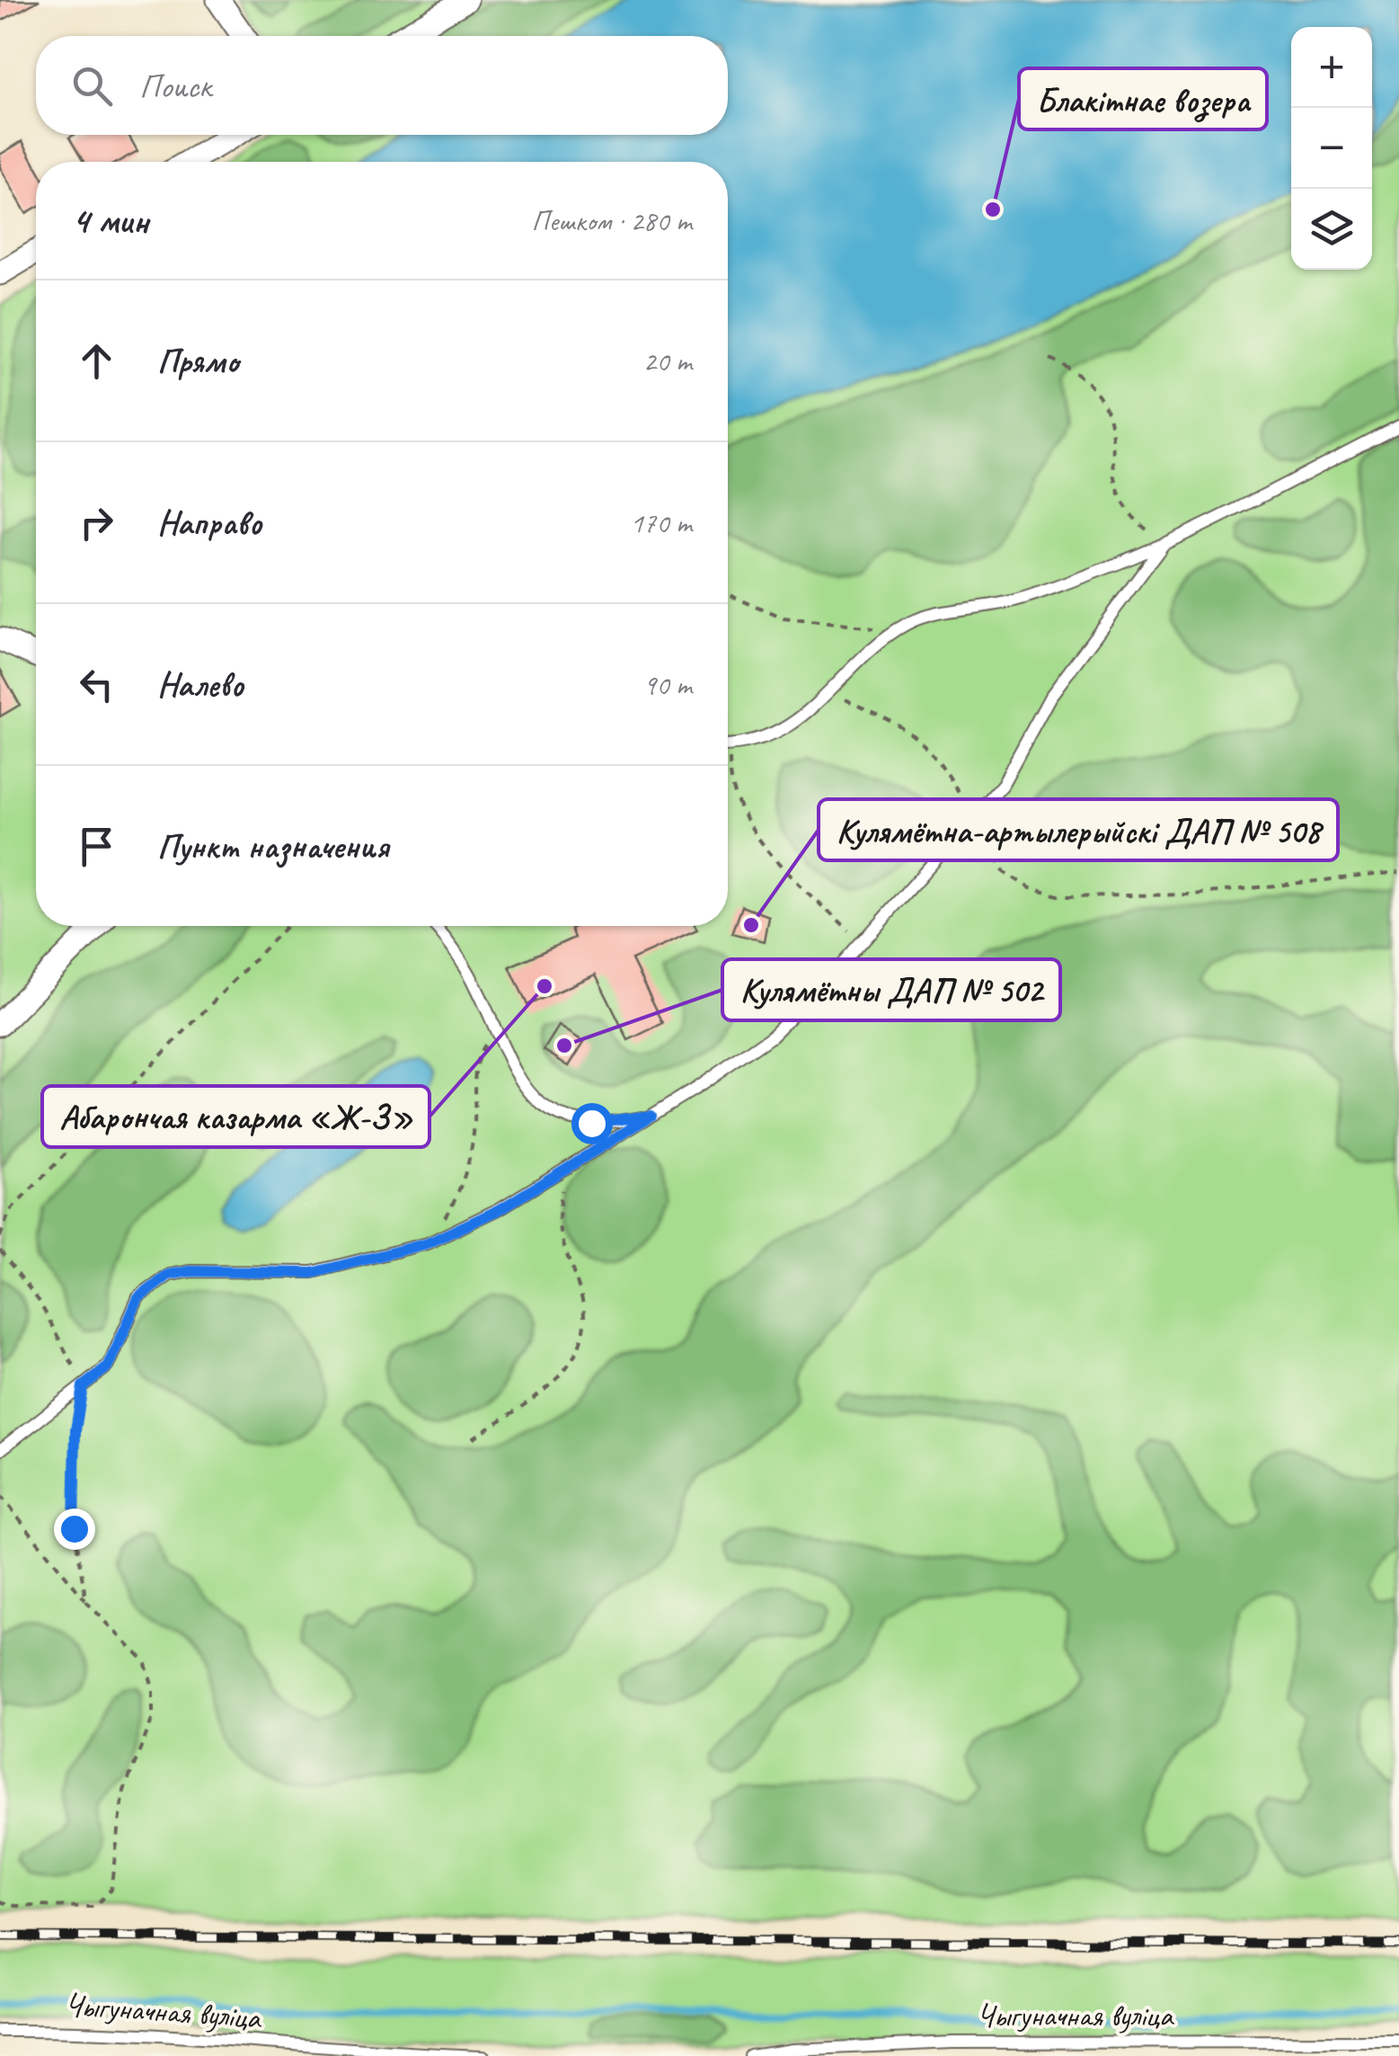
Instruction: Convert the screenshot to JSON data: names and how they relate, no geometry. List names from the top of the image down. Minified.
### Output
{"streets":{"lane":["Чыгуначная вуліца"]},"places":["Блакітнае возера","Кулямётна-артылерыйскі ДАП № 508","Абарончая казарма «Ж-З»","Кулямётны ДАП № 502"],"page":{"map_buttons":["+","−"],"search":"Поиск","heading":["4 мин","Пешком · 280 m"],"list":[["Прямо","20 m"],["Направо","170 m"],["Налево","90 m"],"Пункт назначения"]}}
